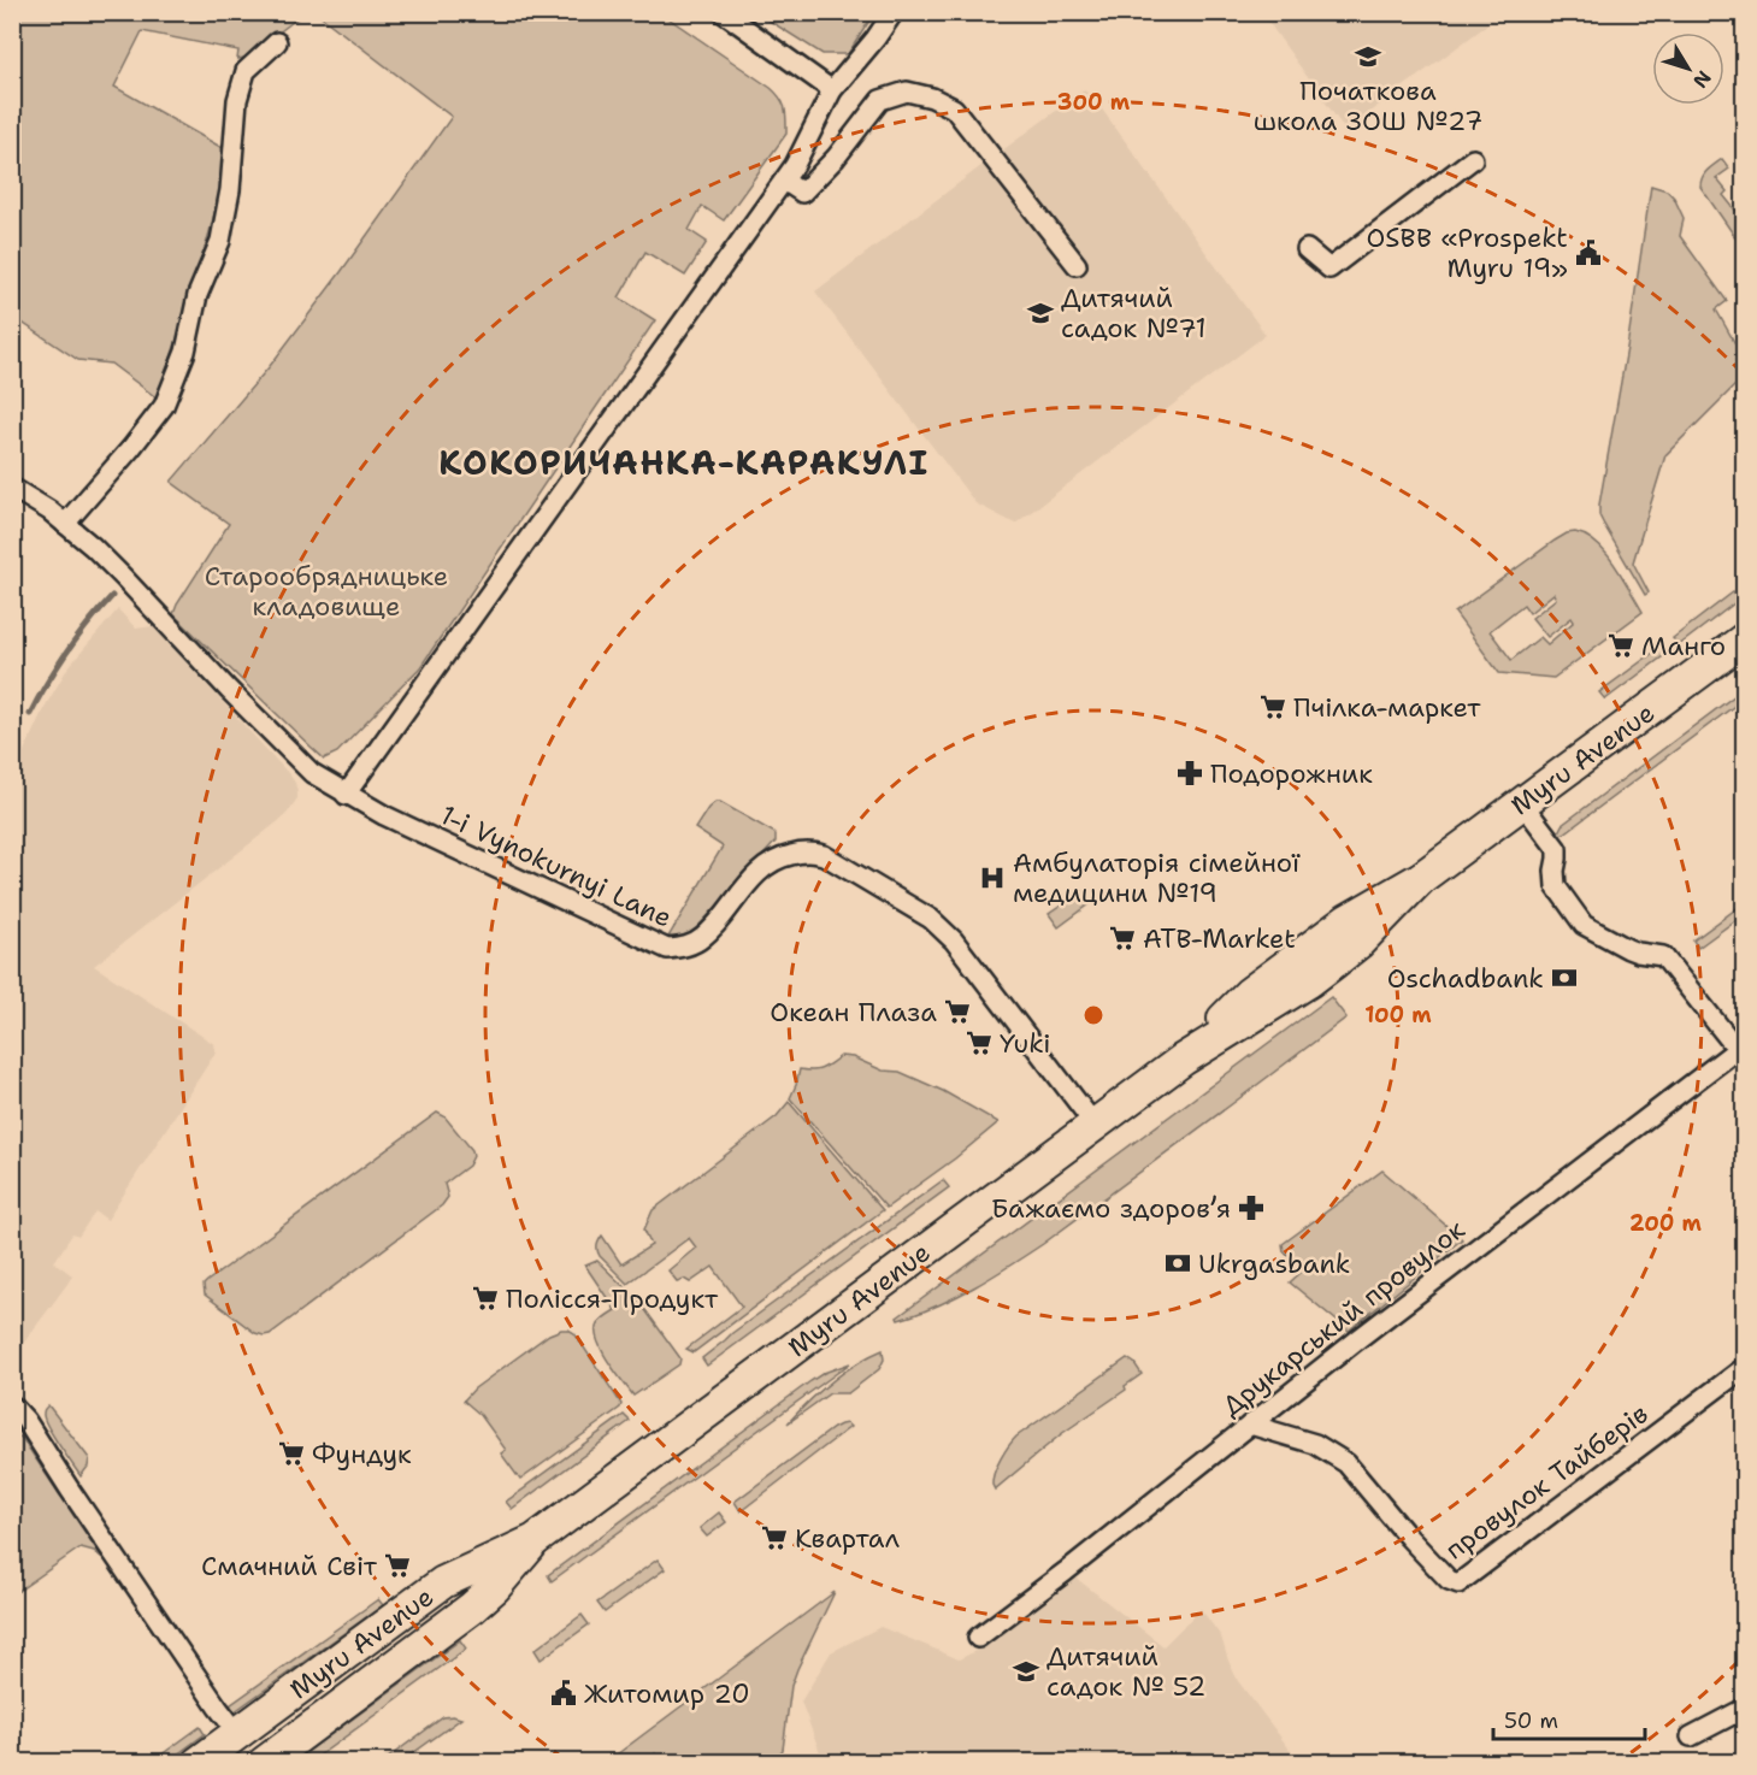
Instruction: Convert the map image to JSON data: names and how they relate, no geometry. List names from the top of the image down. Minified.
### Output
{"streets":{"main road":["Myru Avenue"],"street":["1-i Vynokurnyi Lane","Друкарський провулок","провулок Тайберів"]},"crossings":[["Myru Avenue","1-i Vynokurnyi Lane"],["Друкарський провулок","провулок Тайберів"]],"districts":["КОКОРИЧАНКА-КАРАКУЛІ"],"parks":["Старообрядницьке кладовище"],"places":{"school or university":["Початкова школа ЗОШ №27","Дитячий садок №71","Дитячий садок № 52"],"public building":["OSBB «Prospekt Myru 19»","Житомир 20"],"supermarket":["Манго","Пчілка-маркет","ATB-Market","Океан Плаза","Yuki","Полісся-Продукт","Фундук","Квартал","Смачний Світ"],"pharmacy":["Подорожник","Бажаємо здоровʼя"],"hospital":["Амбулаторія сімейної медицини №19"],"bank":["Oschadbank","Ukrgasbank"]},"scale_bar":"50 m","north":"bottom right","rings":["300 m","100 m","200 m"]}
